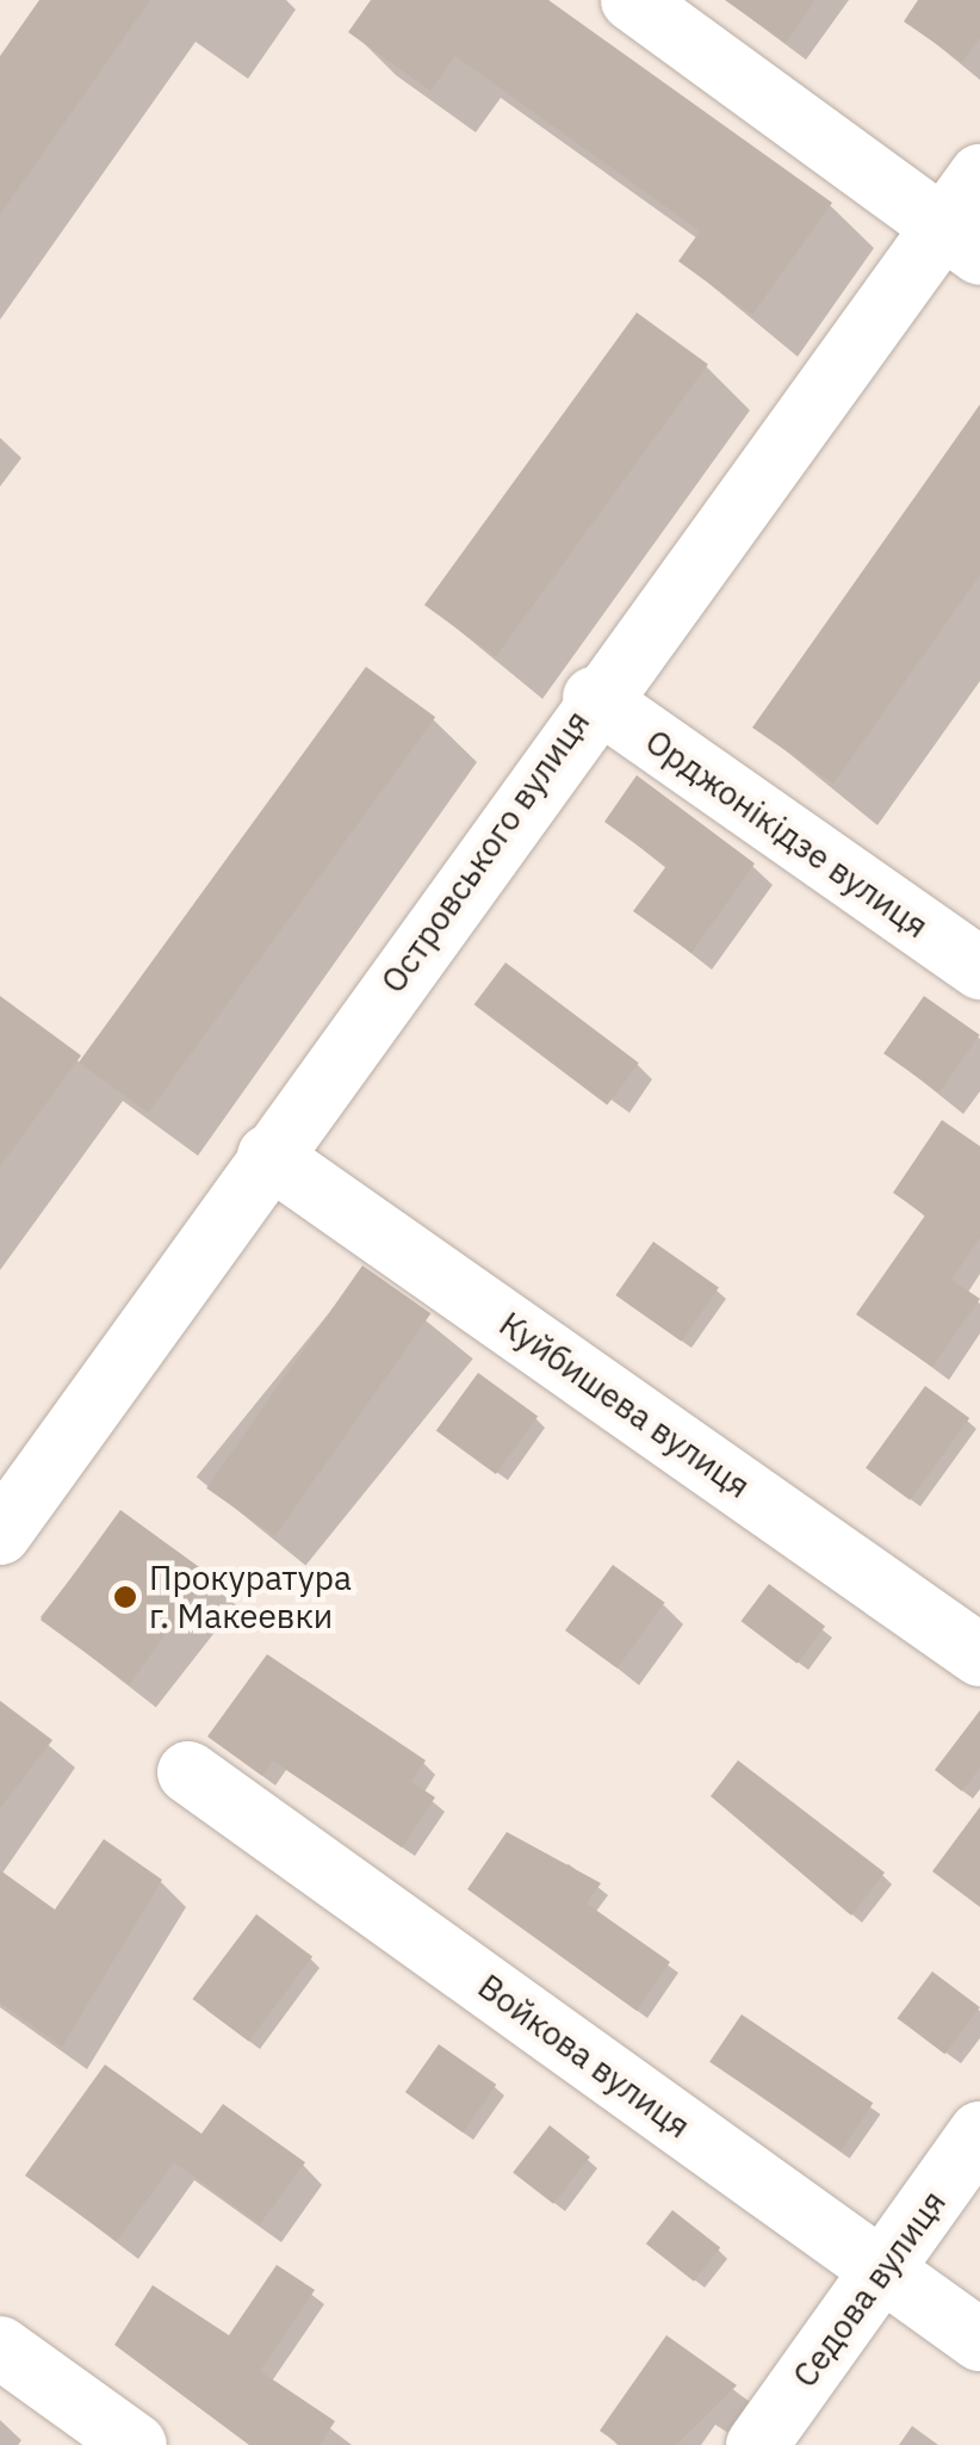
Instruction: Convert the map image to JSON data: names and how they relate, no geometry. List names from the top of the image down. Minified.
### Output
{"streets":{"street":["Орджонікідзе вулиця","Островського вулиця","Куйбишева вулиця","Войкова вулиця","Седова вулиця"]},"crossings":[["Орджонікідзе вулиця","Островського вулиця"],["Островського вулиця","Куйбишева вулиця"],["Войкова вулиця","Седова вулиця"]],"places":["Прокуратура г. Макеевки"]}
